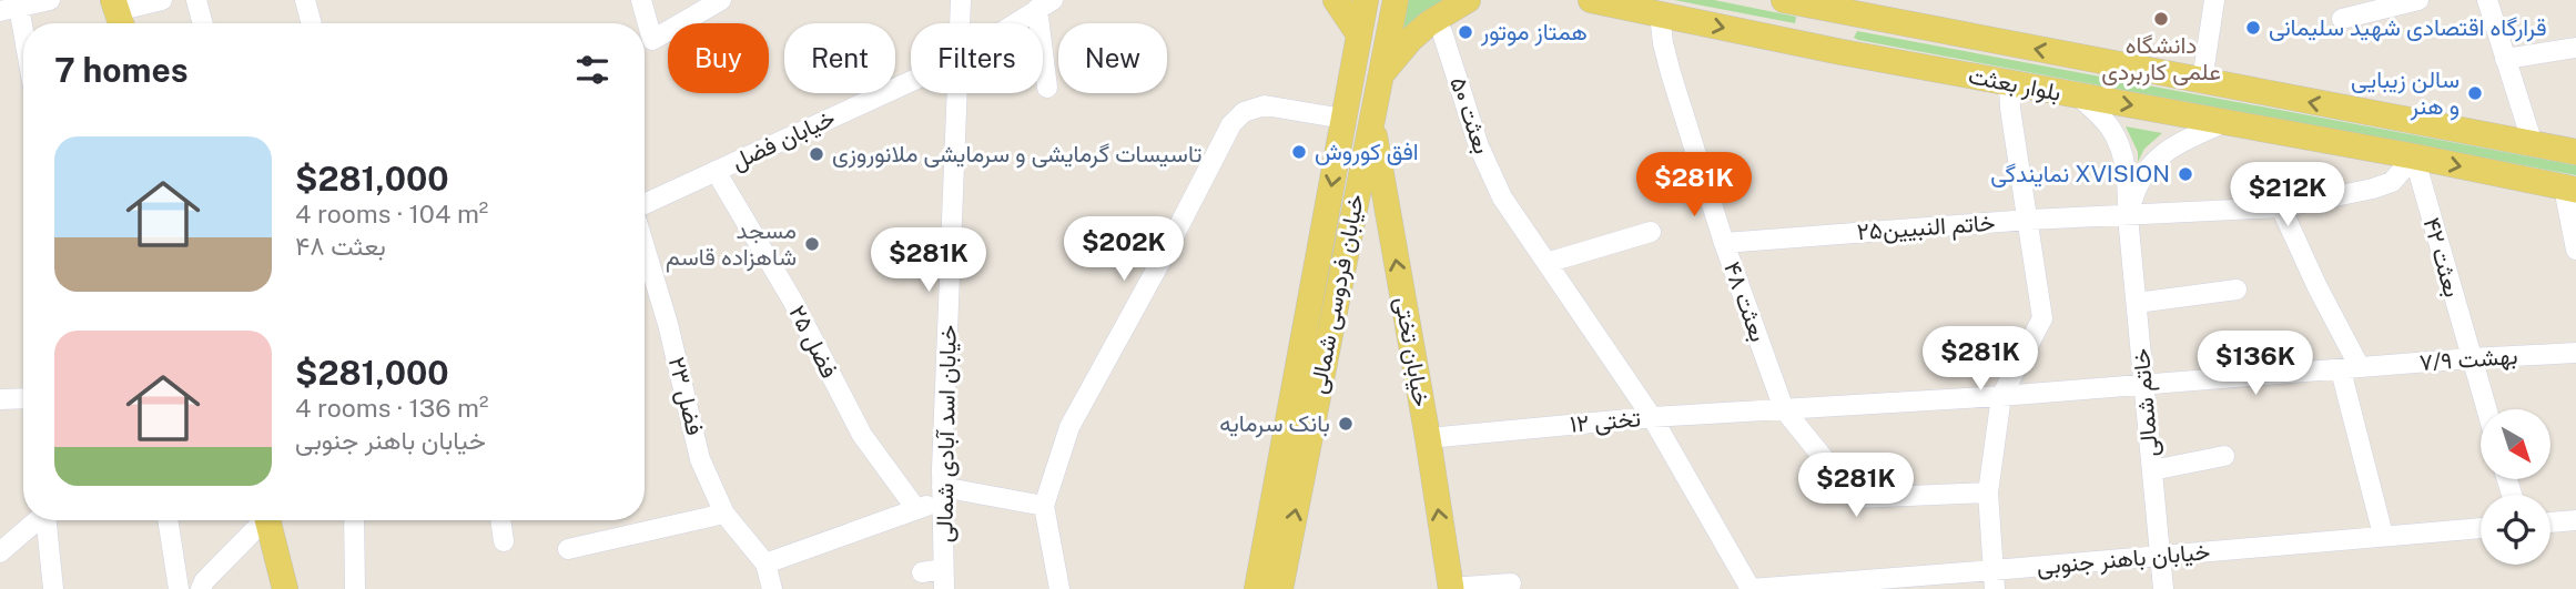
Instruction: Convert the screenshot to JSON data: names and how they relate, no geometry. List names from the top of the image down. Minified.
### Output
{"streets":{"main road":["بلوار بعثت","خیابان فردوسی شمالی","خیابان تختی"],"street":["بعثت ۵۰","خیابان فضل","خاتم النبیین۲۵","بعثت ۴۲","بعثت ۴۸","فضل ۲۵","بهشت ۷/۹","فضل ۲۳","خاتم شمالی","تختی ۱۲","خیابان اسد آبادی شمالی","خیابان باهنر جنوبی"]},"crossings":[["بلوار بعثت","خاتم النبیین۲۵"],["بلوار بعثت","بعثت ۴۲"],["بلوار بعثت","بعثت ۴۸"],["بلوار بعثت","خاتم شمالی"],["بعثت ۵۰","خیابان باهنر جنوبی"],["خیابان فضل","فضل ۲۵"],["خاتم النبیین۲۵","بعثت ۴۲"],["خاتم النبیین۲۵","بعثت ۴۸"],["خاتم النبیین۲۵","خاتم شمالی"],["بعثت ۴۲","بهشت ۷/۹"],["خیابان فردوسی شمالی","خیابان تختی"],["بعثت ۴۸","تختی ۱۲"],["خیابان تختی","تختی ۱۲"],["بهشت ۷/۹","خاتم شمالی"],["بهشت ۷/۹","تختی ۱۲"],["خاتم شمالی","خیابان باهنر جنوبی"],["تختی ۱۲","خیابان باهنر جنوبی"]],"one_way":["خیابان تختی"],"places":["دانشگاه علمی کاربردی","قرارگاه اقتصادی شهید سلیمانی","همتاز موتور","سالن زیبایی و هنر","افق کوروش","تاسیسات گرمایشی و سرمایشی ملانوروزی","نمایندگی XVISION","مسجد شاهزاده قاسم","بانک سرمایه"],"north":"bottom right","page":{"chip":["Buy","Rent","Filters","New"],"heading":"7 homes","list":[{"name":"$281,000","note":"4 rooms · 104 m² · بعثت ۴۸"},{"name":"$281,000","note":"4 rooms · 136 m² · خیابان باهنر جنوبی"}],"price":["$281K","$212K","$202K","$281K","$281K","$136K","$281K"]}}
